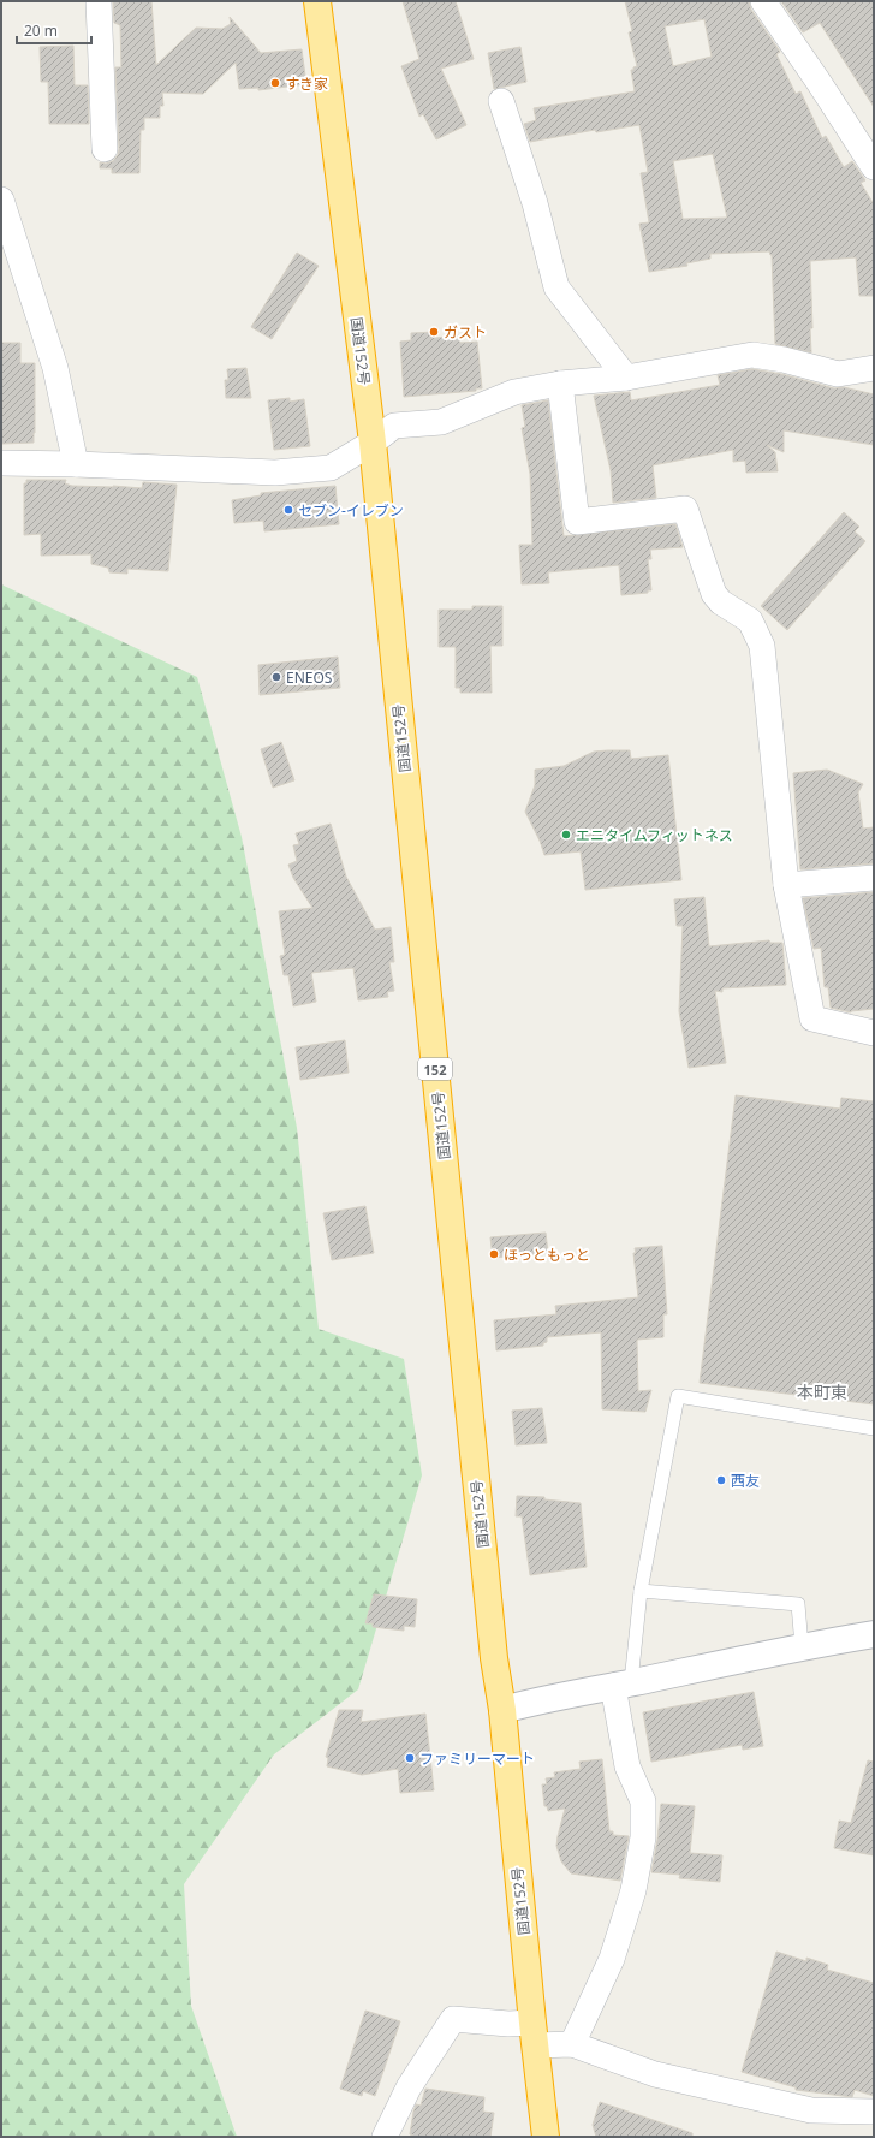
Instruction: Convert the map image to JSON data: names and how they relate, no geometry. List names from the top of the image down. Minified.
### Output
{"streets":{"highway":["国道152号","152"]},"districts":["本町東"],"places":["すき家","ガスト","セブン-イレブン","ENEOS","エニタイムフィットネス","ほっともっと","西友","ファミリーマート"],"scale_bar":"20 m"}
